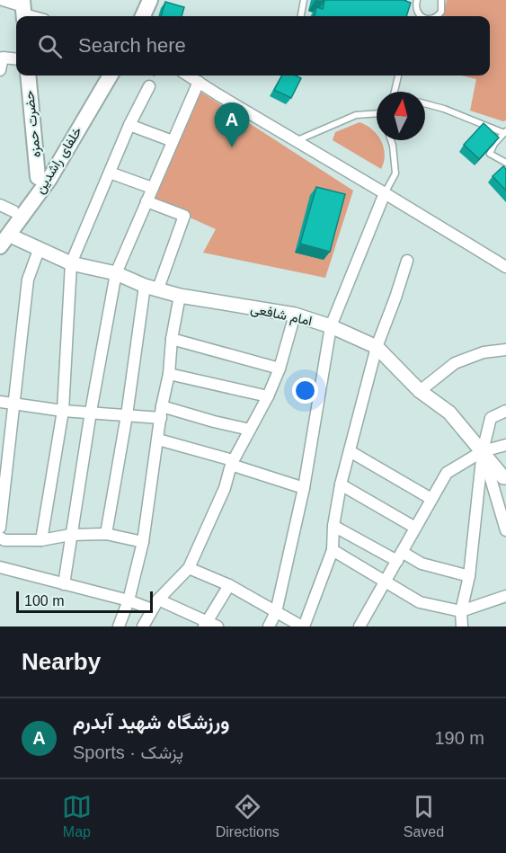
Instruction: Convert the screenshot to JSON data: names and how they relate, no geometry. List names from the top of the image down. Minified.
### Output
{"streets":{"main road":["حضرت حمزه","خلفای راشدین"],"street":["امام شافعی"]},"crossings":[["حضرت حمزه","خلفای راشدین"],["خلفای راشدین","امام شافعی"]],"scale_bar":"100 m","north":"top","page":{"search":"Search here","pins":"A","scale":"100 m","heading":"Nearby","list":[{"mark":"A","name":"ورزشگاه شهید آبدرم","note":"Sports · پزشک","value":"190 m"}],"nav":["Map","Directions","Saved"]}}
